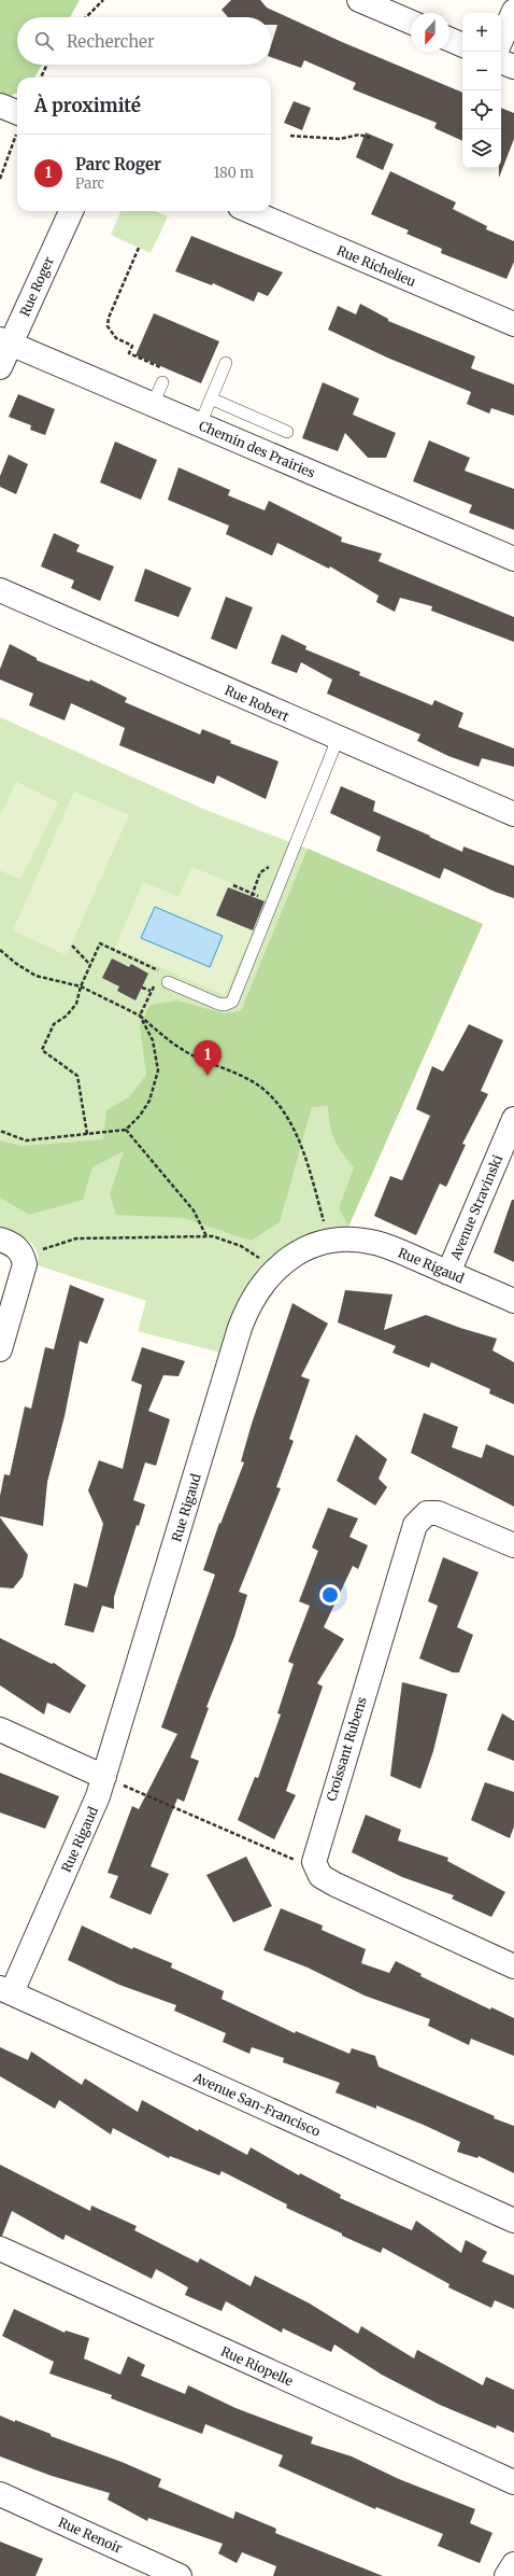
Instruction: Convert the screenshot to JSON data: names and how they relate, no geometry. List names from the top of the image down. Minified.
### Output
{"streets":{"street":["Rue Richelieu","Rue Roger","Chemin des Prairies","Rue Robert","Avenue Stravinski","Rue Rigaud","Croissant Rubens","Avenue San-Francisco","Rue Riopelle","Rue Renoir"]},"crossings":[["Rue Roger","Chemin des Prairies"],["Avenue Stravinski","Rue Rigaud"],["Rue Rigaud","Avenue San-Francisco"]],"north":"bottom","page":{"map_buttons":["+","−"],"search":"Rechercher","heading":"À proximité","list":[{"mark":"1","name":"Parc Roger","note":"Parc","value":"180 m"}],"pins":"1"}}
